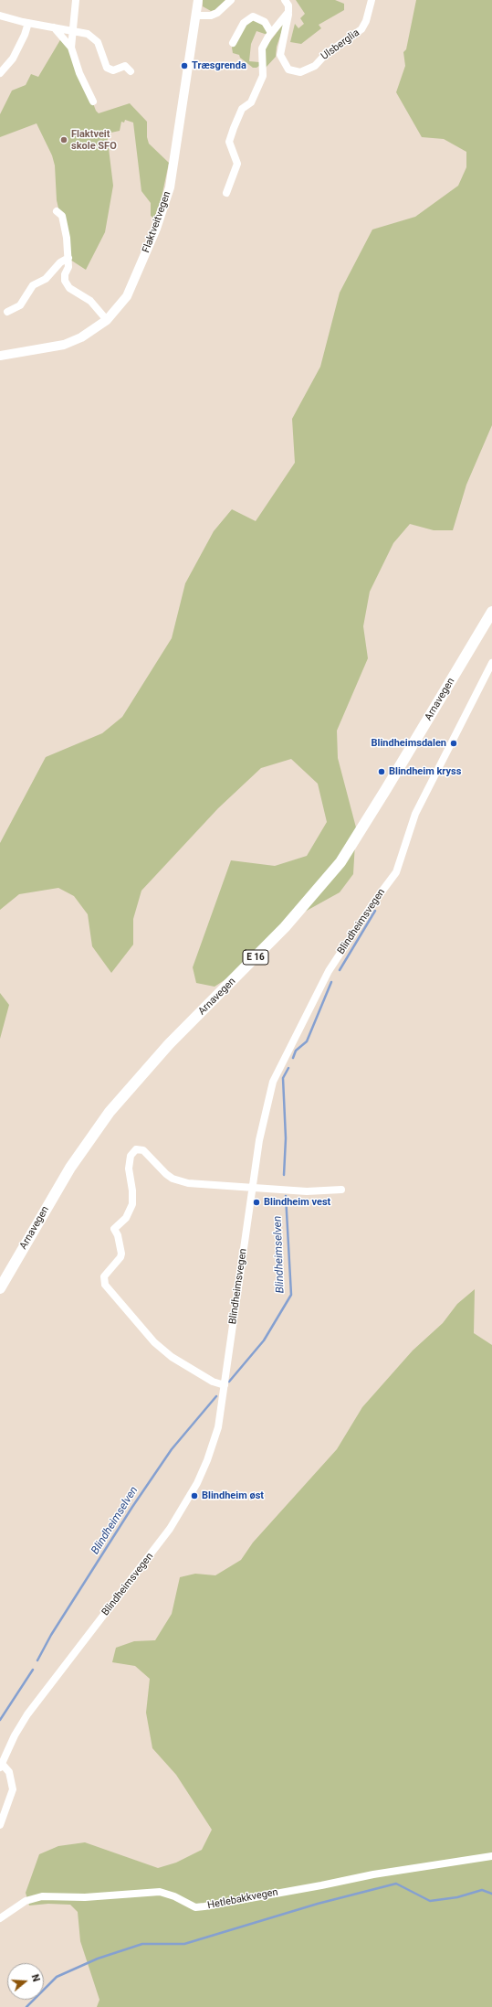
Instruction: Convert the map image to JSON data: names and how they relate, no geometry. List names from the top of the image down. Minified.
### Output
{"streets":{"highway":["Arnavegen","E 16"],"main road":["Flaktveitvegen"],"street":["Ulsberglia","Blindheimsvegen","Hetlebakkvegen"]},"water":["Blindheimselven"],"places":["Træsgrenda","Flaktveit skole SFO","Blindheimsdalen","Blindheim kryss","Blindheim vest","Blindheim øst"],"north":"right"}
